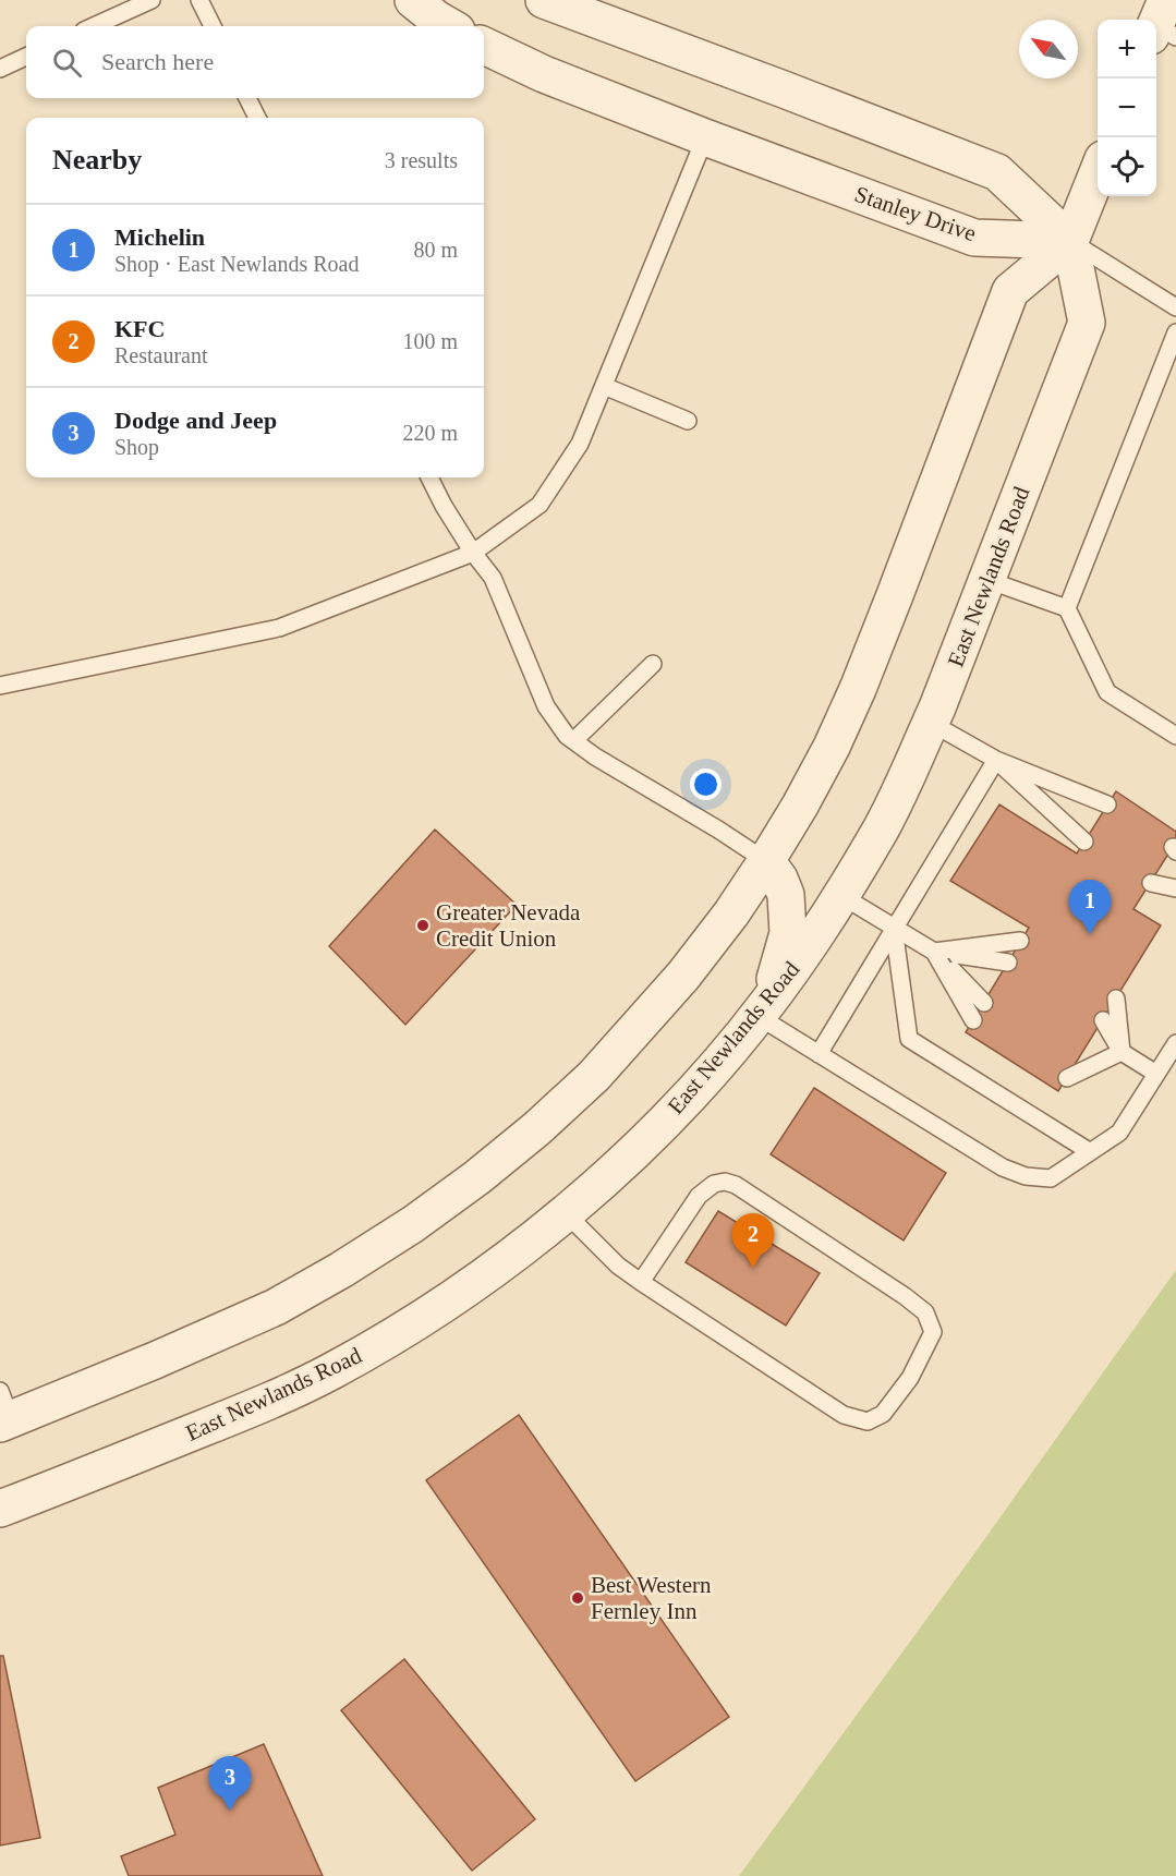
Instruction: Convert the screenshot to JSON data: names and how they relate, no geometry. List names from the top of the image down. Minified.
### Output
{"streets":{"street":["Stanley Drive","East Newlands Road"]},"crossings":[["Stanley Drive","East Newlands Road"]],"places":["Greater Nevada Credit Union","Best Western Fernley Inn"],"north":"top left","page":{"map_buttons":["+","−"],"search":"Search here","heading":["Nearby","3 results"],"list":[{"mark":"1","name":"Michelin","note":"Shop · East Newlands Road","value":"80 m"},{"mark":"2","name":"KFC","note":"Restaurant","value":"100 m"},{"mark":"3","name":"Dodge and Jeep","note":"Shop","value":"220 m"}],"pins":["1","2","3"]}}
